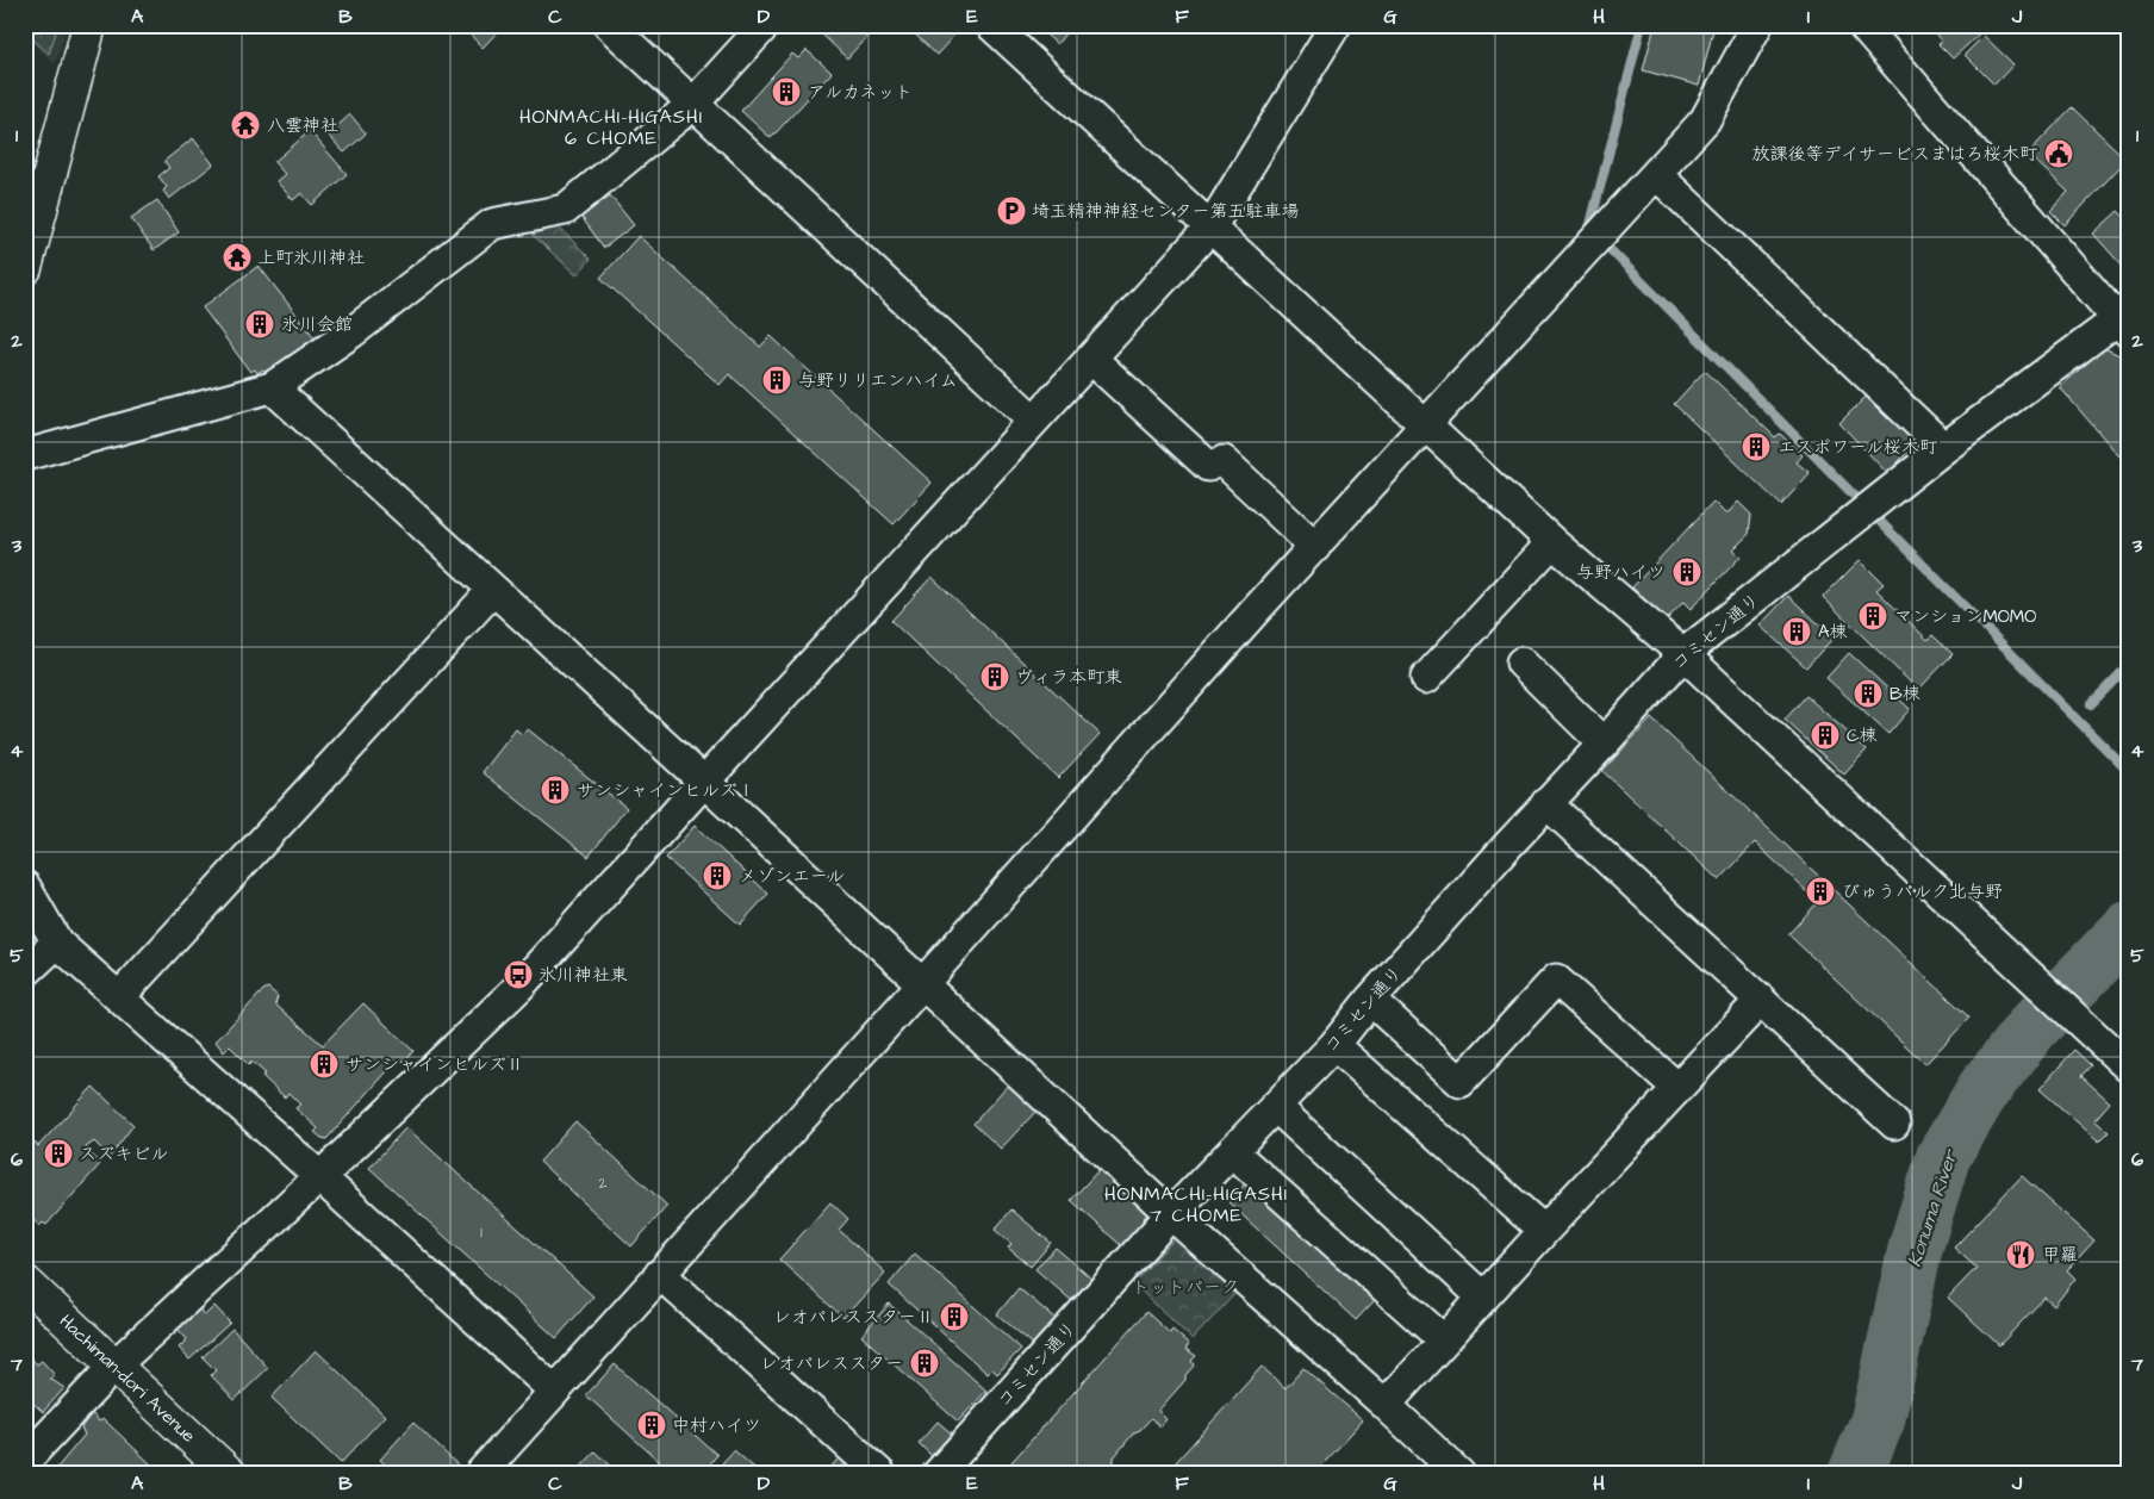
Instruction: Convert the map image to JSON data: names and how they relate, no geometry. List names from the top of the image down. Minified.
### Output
{"streets":{"main road":["Hachiman-dori Avenue"],"street":["コミセン通り"]},"districts":["HONMACHI-HIGASHI 6 CHOME","HONMACHI-HIGASHI 7 CHOME"],"water":["Konuma River"],"parks":["トットパーク"],"places":{"building":["アルカネット","氷川会館","与野リリエンハイム","エスポワール桜木町","与野ハイツ","マンションMOMO","A棟","ヴィラ本町東","B棟","C棟","サンシャインヒルズⅠ","メゾンエール","びゅうパルク北与野","サンシャインヒルズⅡ","スズキビル","レオパレススターⅡ","レオパレススター","中村ハイツ"],"temple":["八雲神社","上町氷川神社"],"public building":["放課後等デイサービスまはろ桜木町"],"parking":["埼玉精神神経センター第五駐車場"],"bus stop":["氷川神社東"],"restaurant":["甲羅"]},"house_numbers":["2","1"],"grid":{"columns":["A","B","C","D","E","F","G","H","I","J"],"rows":["1","2","3","4","5","6","7"]}}
